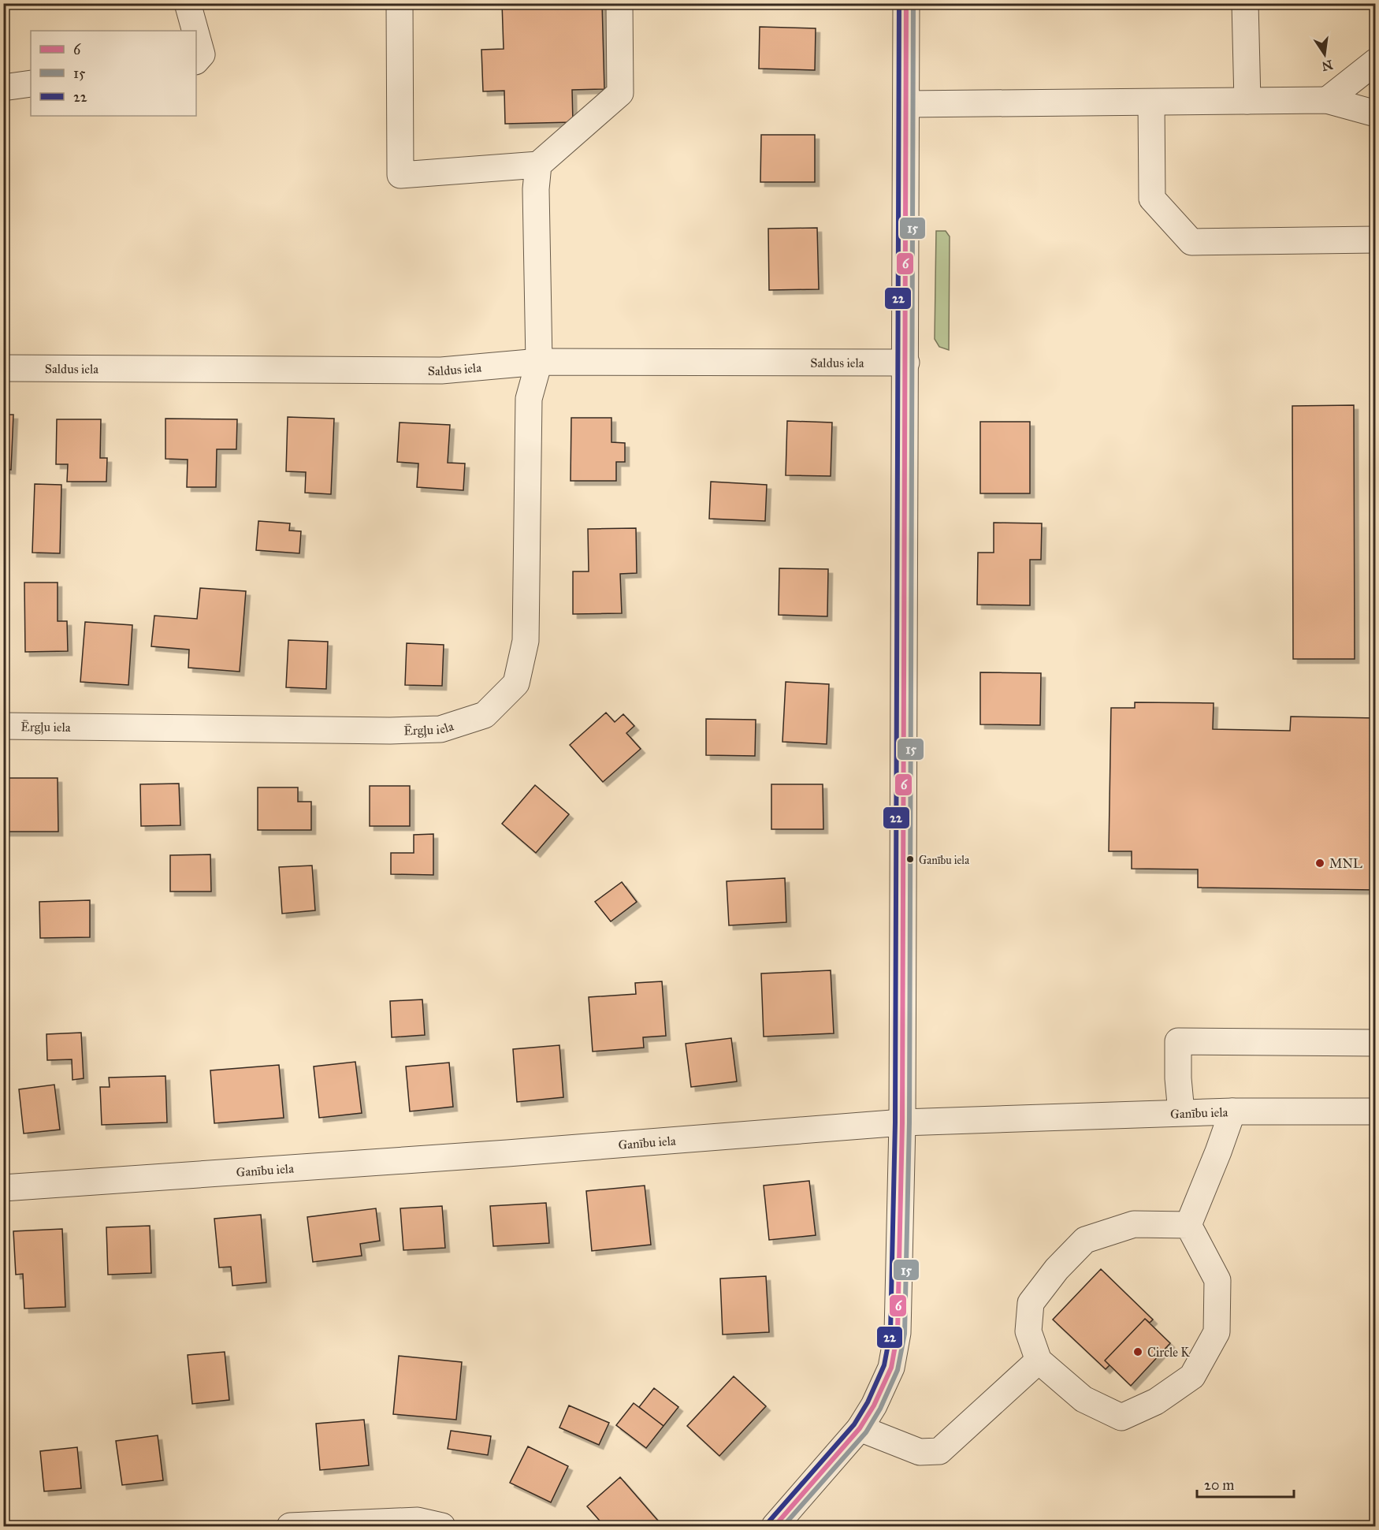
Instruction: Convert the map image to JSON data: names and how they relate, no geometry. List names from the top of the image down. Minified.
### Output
{"streets":{"street":["Saldus iela","Ērgļu iela","Ganību iela"]},"crossings":[["Saldus iela","Ērgļu iela"]],"places":["Ganību iela","MNL","Circle K"],"lines":["transit line 6","transit line 15","transit line 22"],"legend":["6","15","22"],"scale_bar":"20 m","north":"bottom"}
